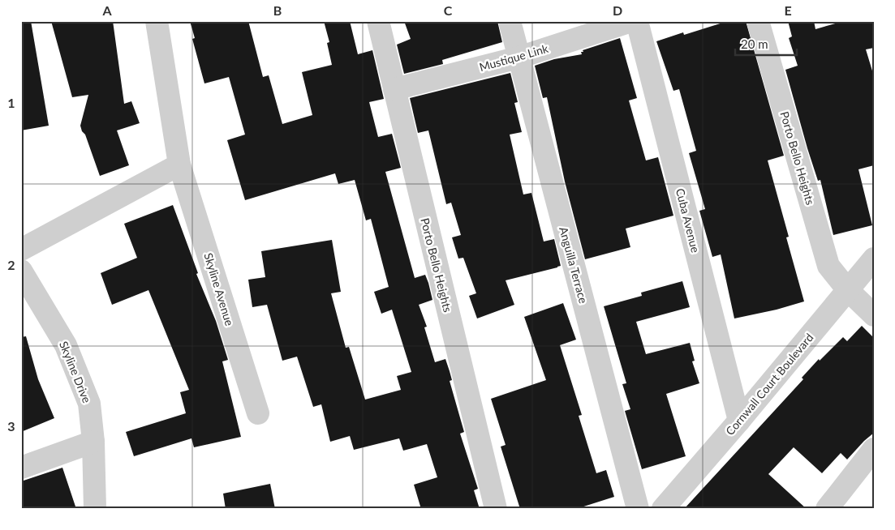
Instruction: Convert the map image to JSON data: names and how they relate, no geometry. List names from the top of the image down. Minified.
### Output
{"streets":{"street":["Mustique Link","Porto Bello Heights","Cuba Avenue","Anguilla Terrace","Skyline Avenue","Skyline Drive","Cornwall Court Boulevard"]},"crossings":[["Mustique Link","Porto Bello Heights"],["Mustique Link","Anguilla Terrace"],["Porto Bello Heights","Cornwall Court Boulevard"],["Cuba Avenue","Cornwall Court Boulevard"]],"scale_bar":"20 m","grid":{"columns":["A","B","C","D","E"],"rows":["1","2","3"]}}
